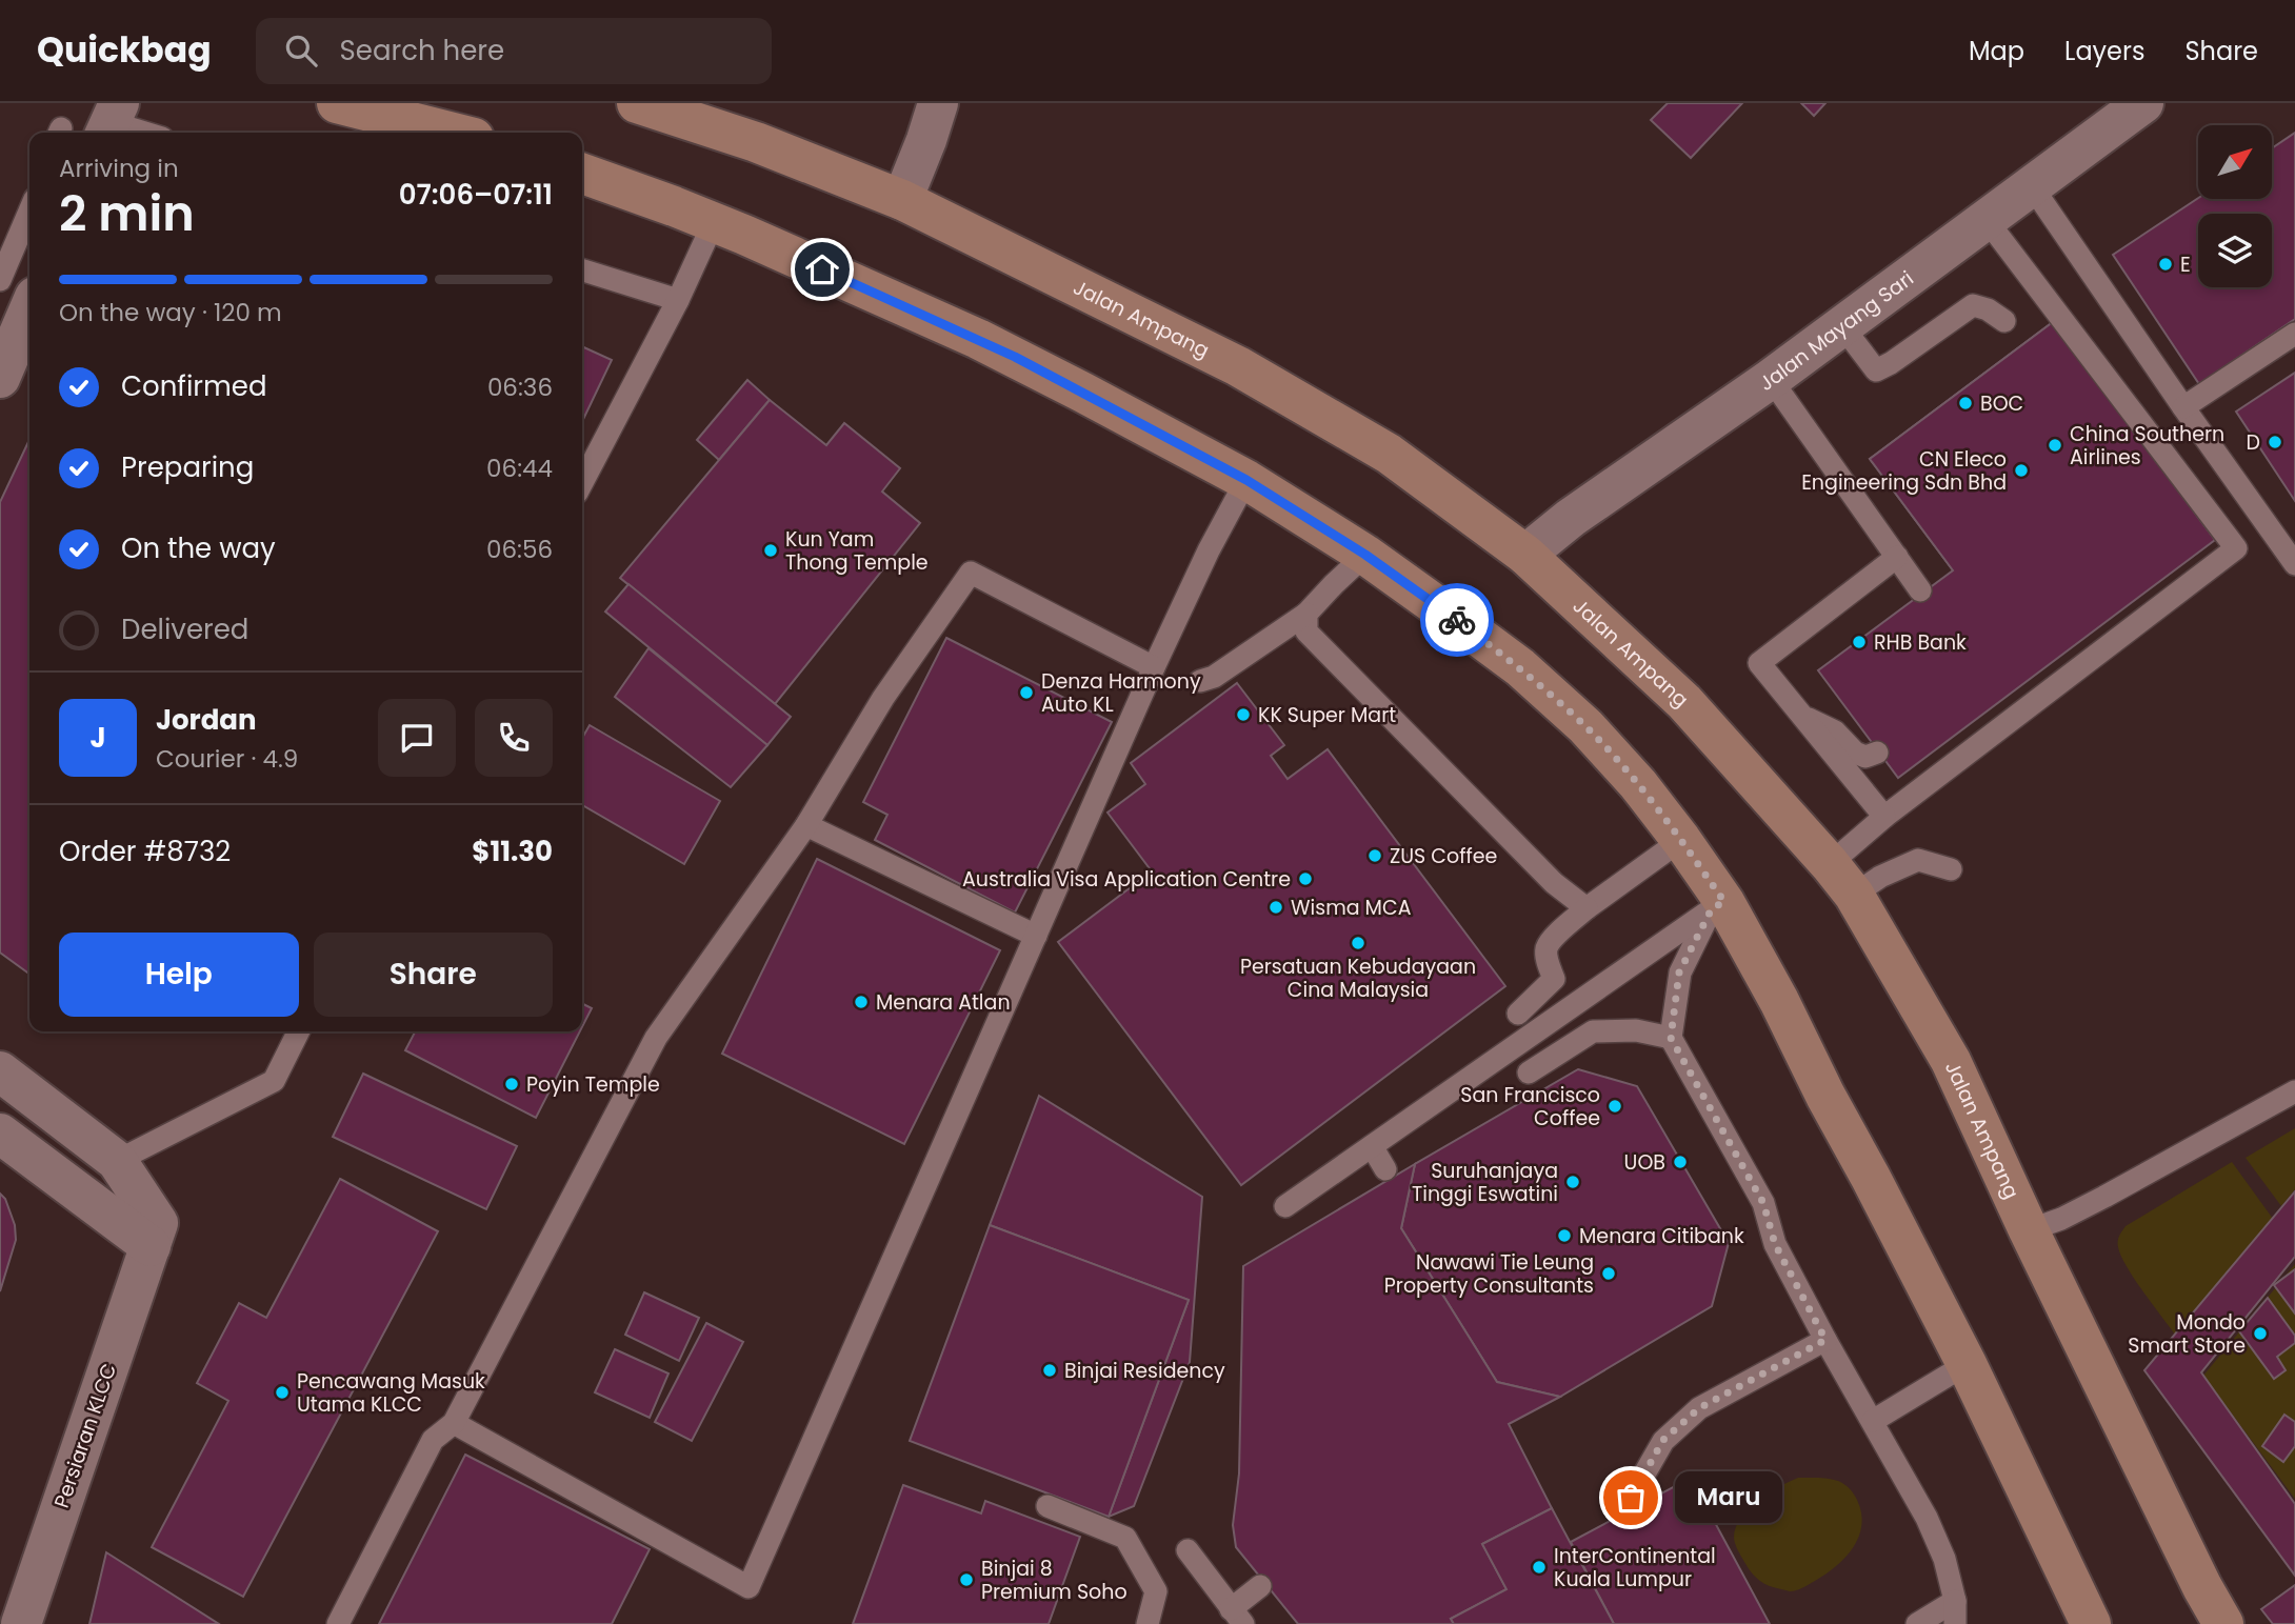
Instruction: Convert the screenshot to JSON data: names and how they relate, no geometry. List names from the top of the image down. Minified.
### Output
{"streets":{"main road":["Jalan Ampang"],"street":["Jalan Mayang Sari","Persiaran KLCC"]},"crossings":[["Jalan Ampang","Jalan Mayang Sari"]],"places":["E","BOC","D","China Southern Airlines","CN Eleco Engineering Sdn Bhd","Kun Yam Thong Temple","RHB Bank","Denza Harmony Auto KL","KK Super Mart","ZUS Coffee","Australia Visa Application Centre","Wisma MCA","Persatuan Kebudayaan Cina Malaysia","Menara Atlan","Poyin Temple","San Francisco Coffee","UOB","Suruhanjaya Tinggi Eswatini","Menara Citibank","Nawawi Tie Leung Property Consultants","Mondo Smart Store","Binjai Residency","Pencawang Masuk Utama KLCC","Maru","InterContinental Kuala Lumpur","Binjai 8 Premium Soho"],"north":"top right","page":{"header":"Quickbag","search":"Search here","nav":["Map","Layers","Share"],"heading":["2 min","Arriving in","07:06–07:11"],"panel":["Jordan","Courier · 4.9","Order #8732","$11.30"],"bar":"On the way · 120 m","list":[["Confirmed","06:36"],["Preparing","06:44"],["On the way","06:56"],"Delivered"],"round":"J","buttons":["Help","Share"],"bubble":"Maru"}}
